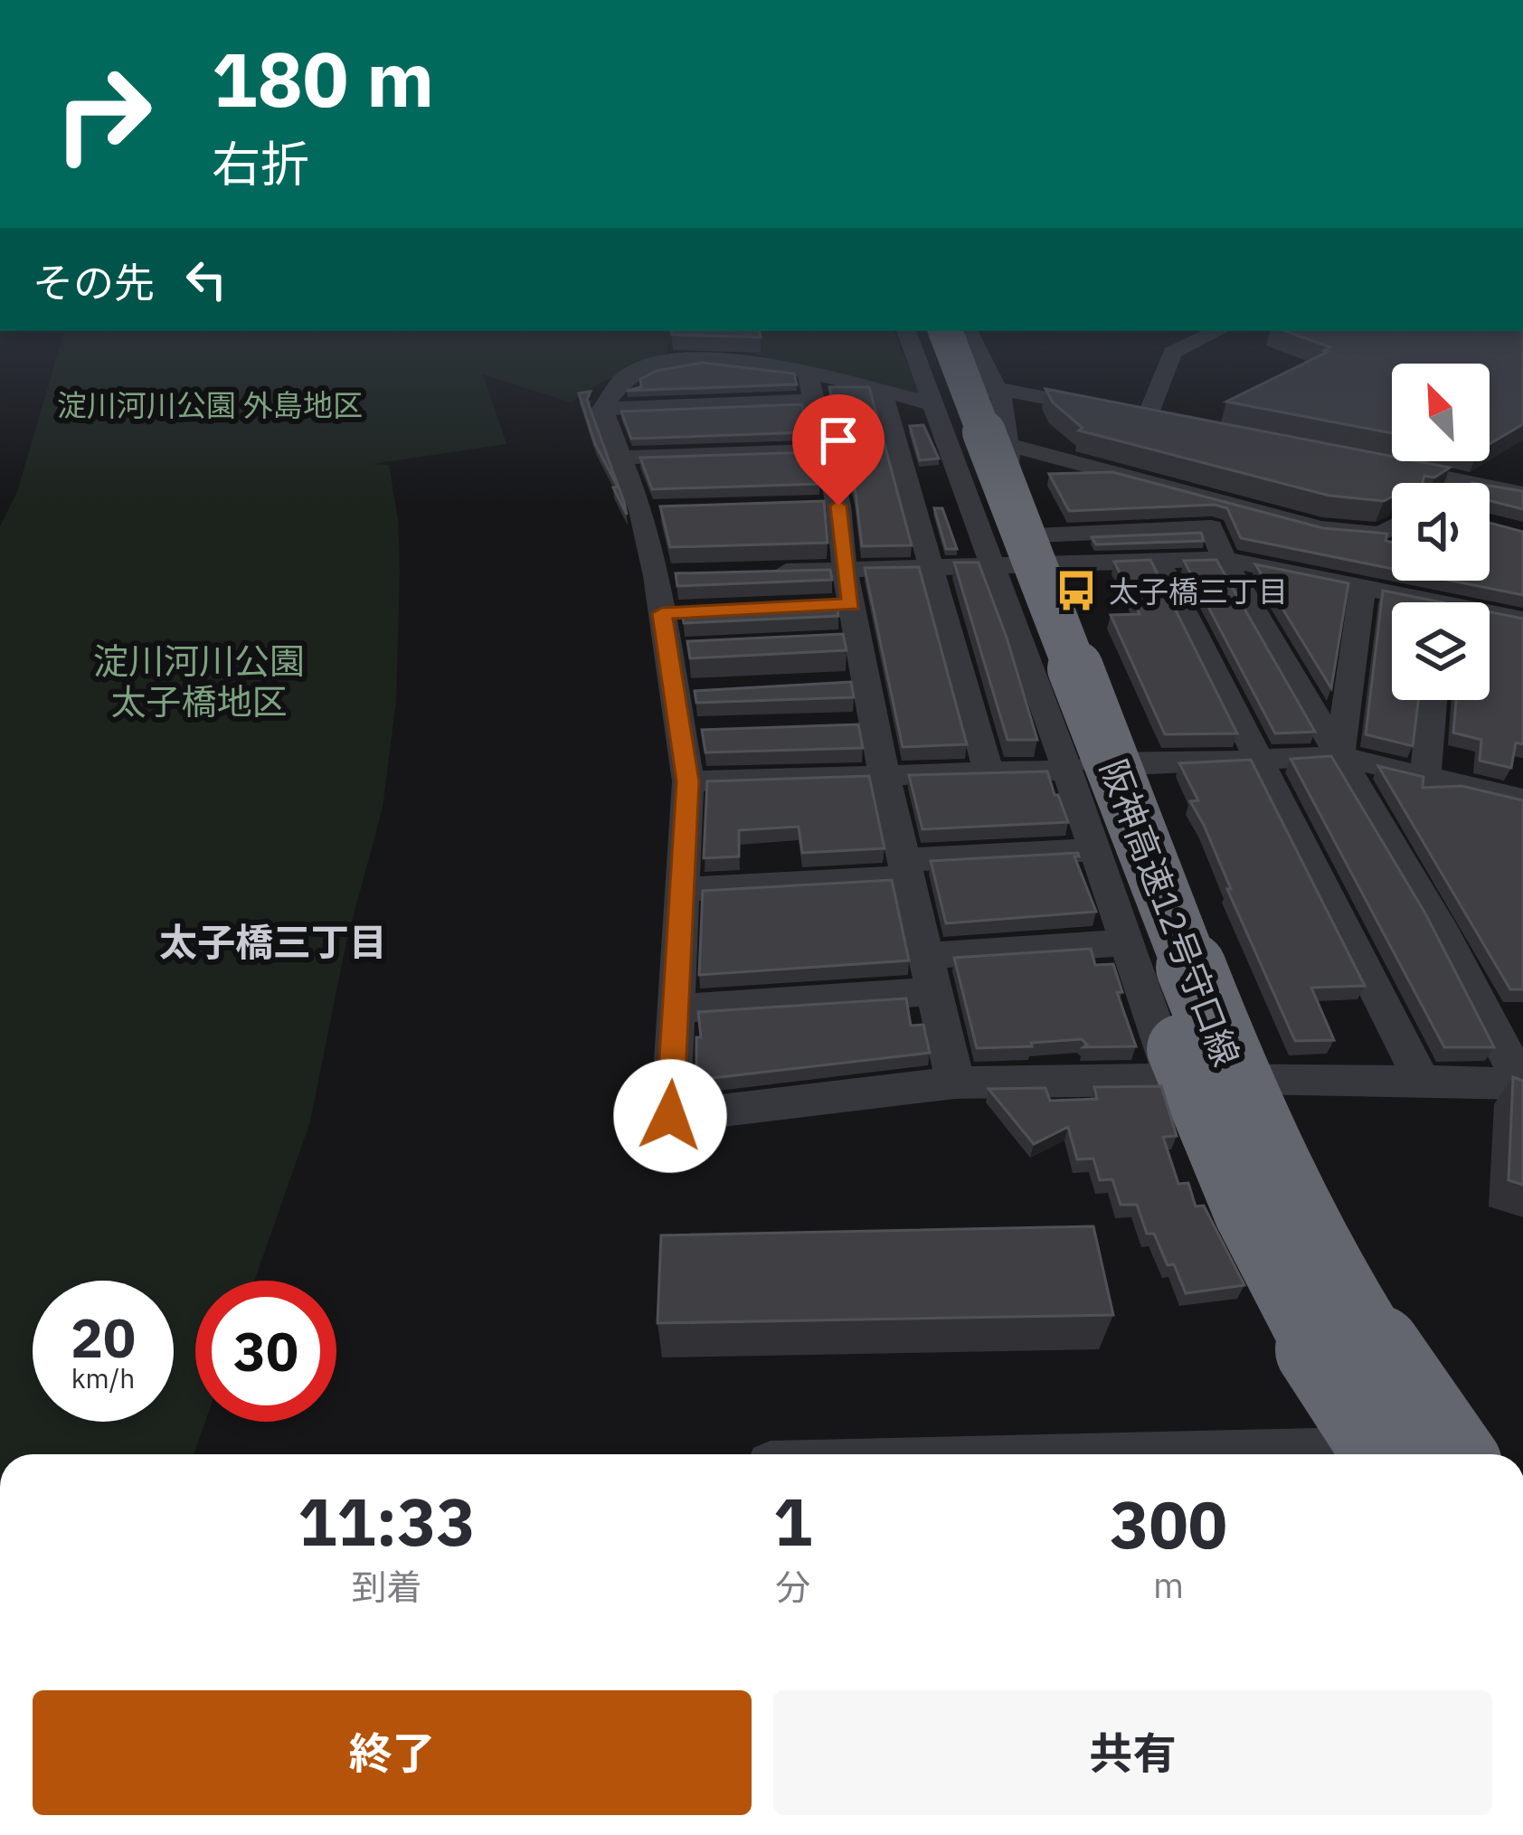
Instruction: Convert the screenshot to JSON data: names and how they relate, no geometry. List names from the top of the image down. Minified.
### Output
{"streets":{"highway":["阪神高速12号守口線"]},"districts":["太子橋三丁目"],"parks":["淀川河川公園 外島地区","淀川河川公園 太子橋地区"],"places":{"bus stop":["太子橋三丁目"]},"north":"top left","page":{"turn":["180 m","右折"],"then":"その先","speed":"20 km/h","limit":"30","eta":["11:33","到着","1","分","300","m"],"buttons":["終了","共有"]}}
